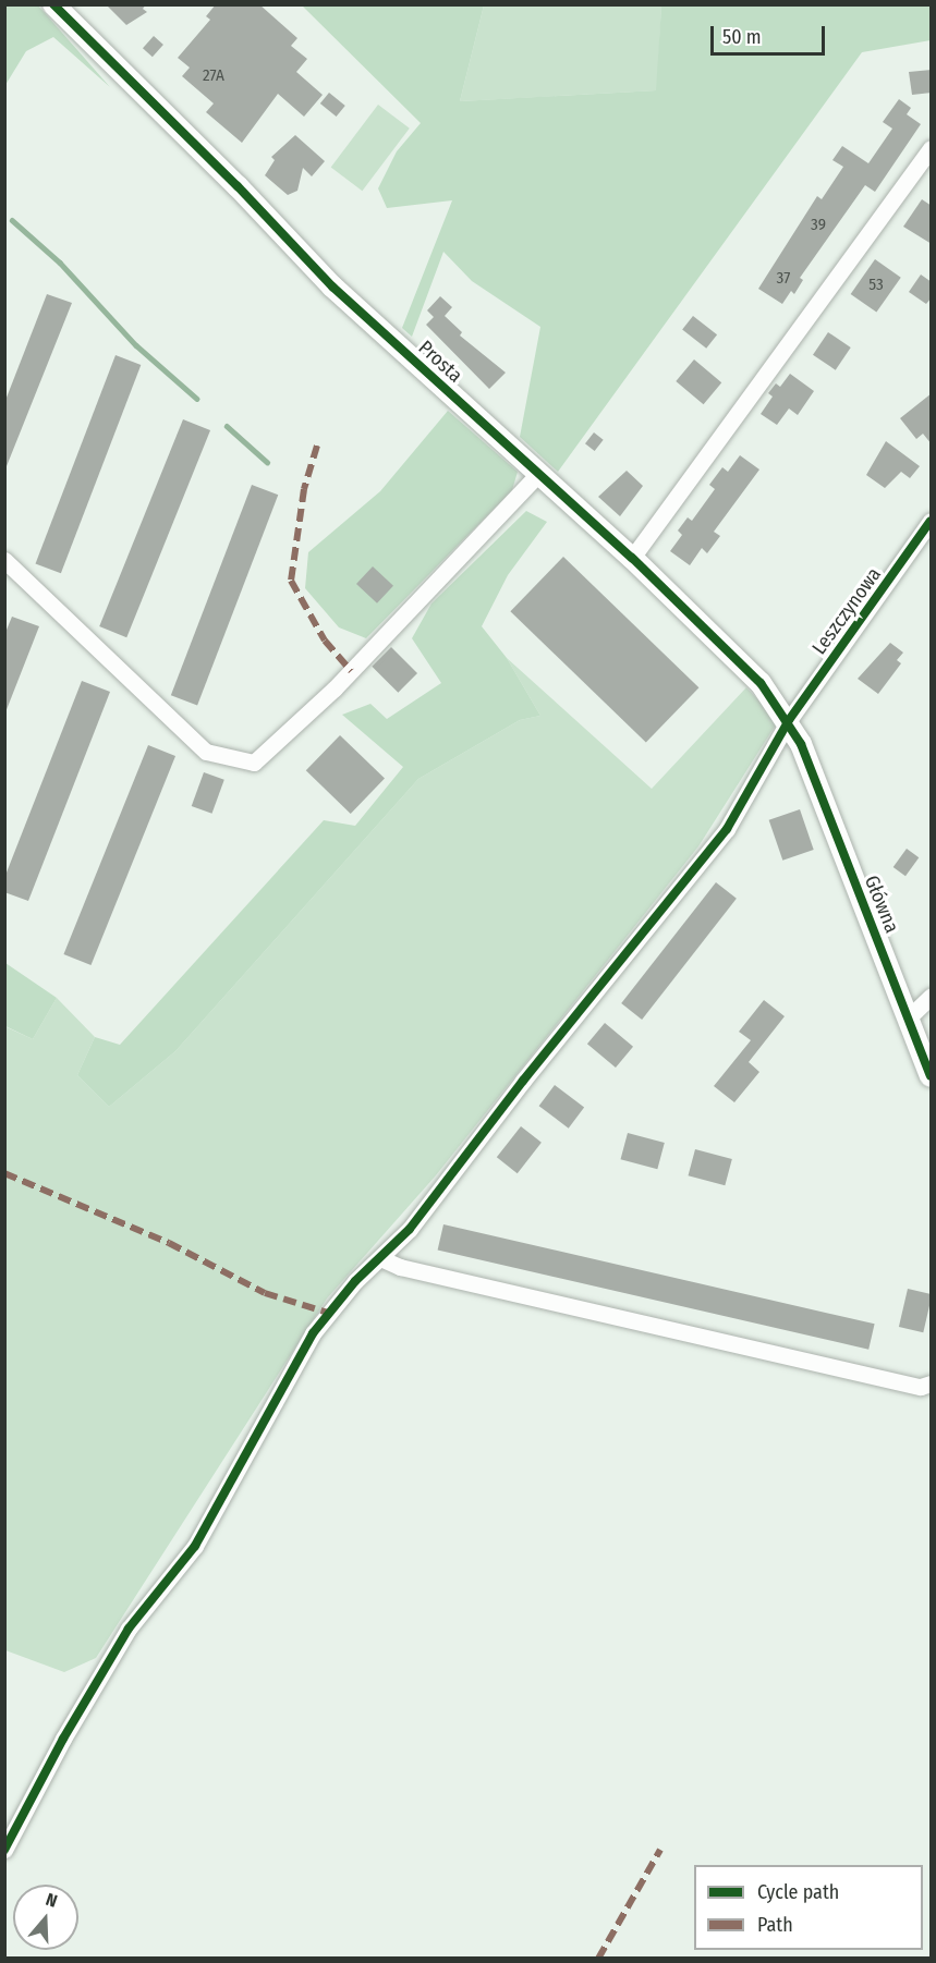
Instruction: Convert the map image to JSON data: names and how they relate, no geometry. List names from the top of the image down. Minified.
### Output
{"streets":{"street":["Prosta","Leszczynowa","Główna"]},"crossings":[["Prosta","Leszczynowa"],["Prosta","Główna"]],"house_numbers":["27A","39","37","53"],"legend":["Cycle path","Path"],"scale_bar":"50 m","north":"top"}
